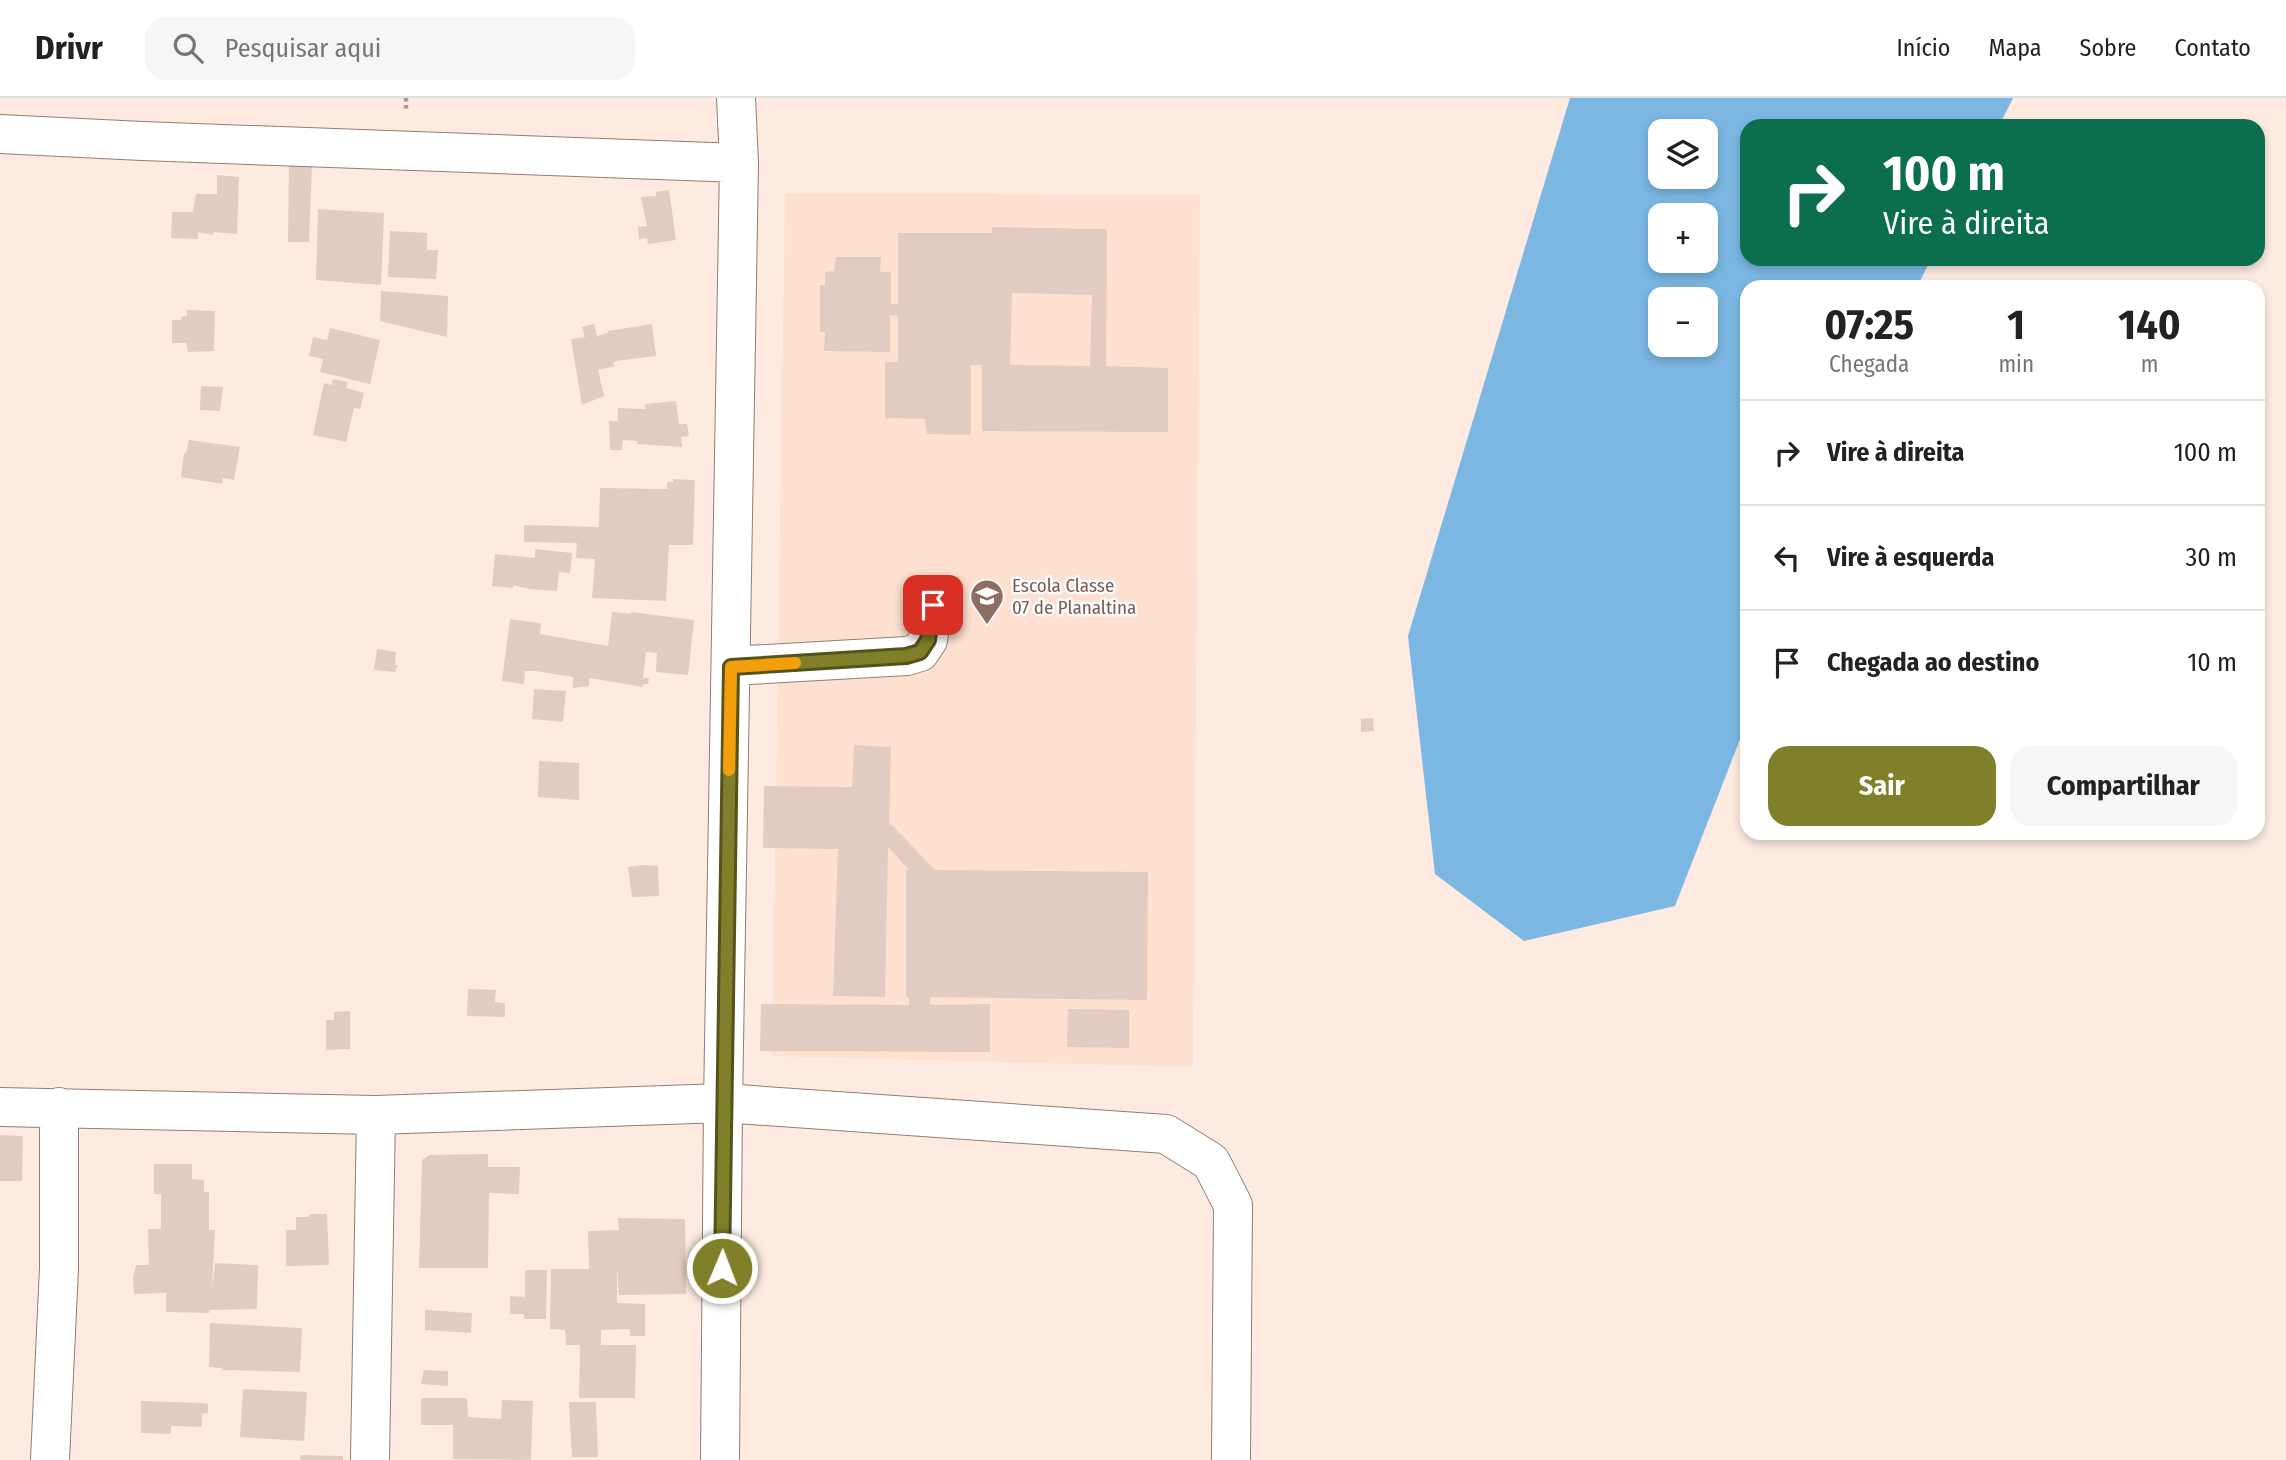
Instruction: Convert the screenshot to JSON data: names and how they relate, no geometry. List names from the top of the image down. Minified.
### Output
{"places":{"school or university":["Escola Classe 07 de Planaltina"]},"page":{"header":"Drivr","search":"Pesquisar aqui","nav":["Início","Mapa","Sobre","Contato"],"map_buttons":["+","−"],"turn":["100 m","Vire à direita"],"eta":["07:25","Chegada","1","min","140","m"],"list":[{"name":"Vire à direita","value":"100 m"},{"name":"Vire à esquerda","value":"30 m"},{"name":"Chegada ao destino","value":"10 m"}],"buttons":["Sair","Compartilhar"]}}
